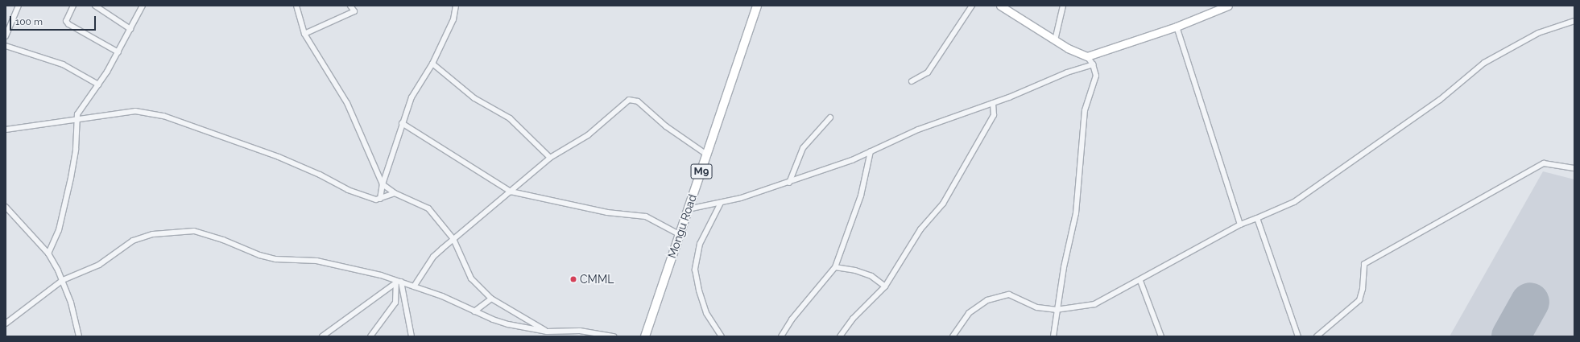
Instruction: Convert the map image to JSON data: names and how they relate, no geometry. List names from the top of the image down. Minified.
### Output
{"streets":{"main road":["M9","Mongu Road"]},"places":["CMML"],"scale_bar":"100 m"}
